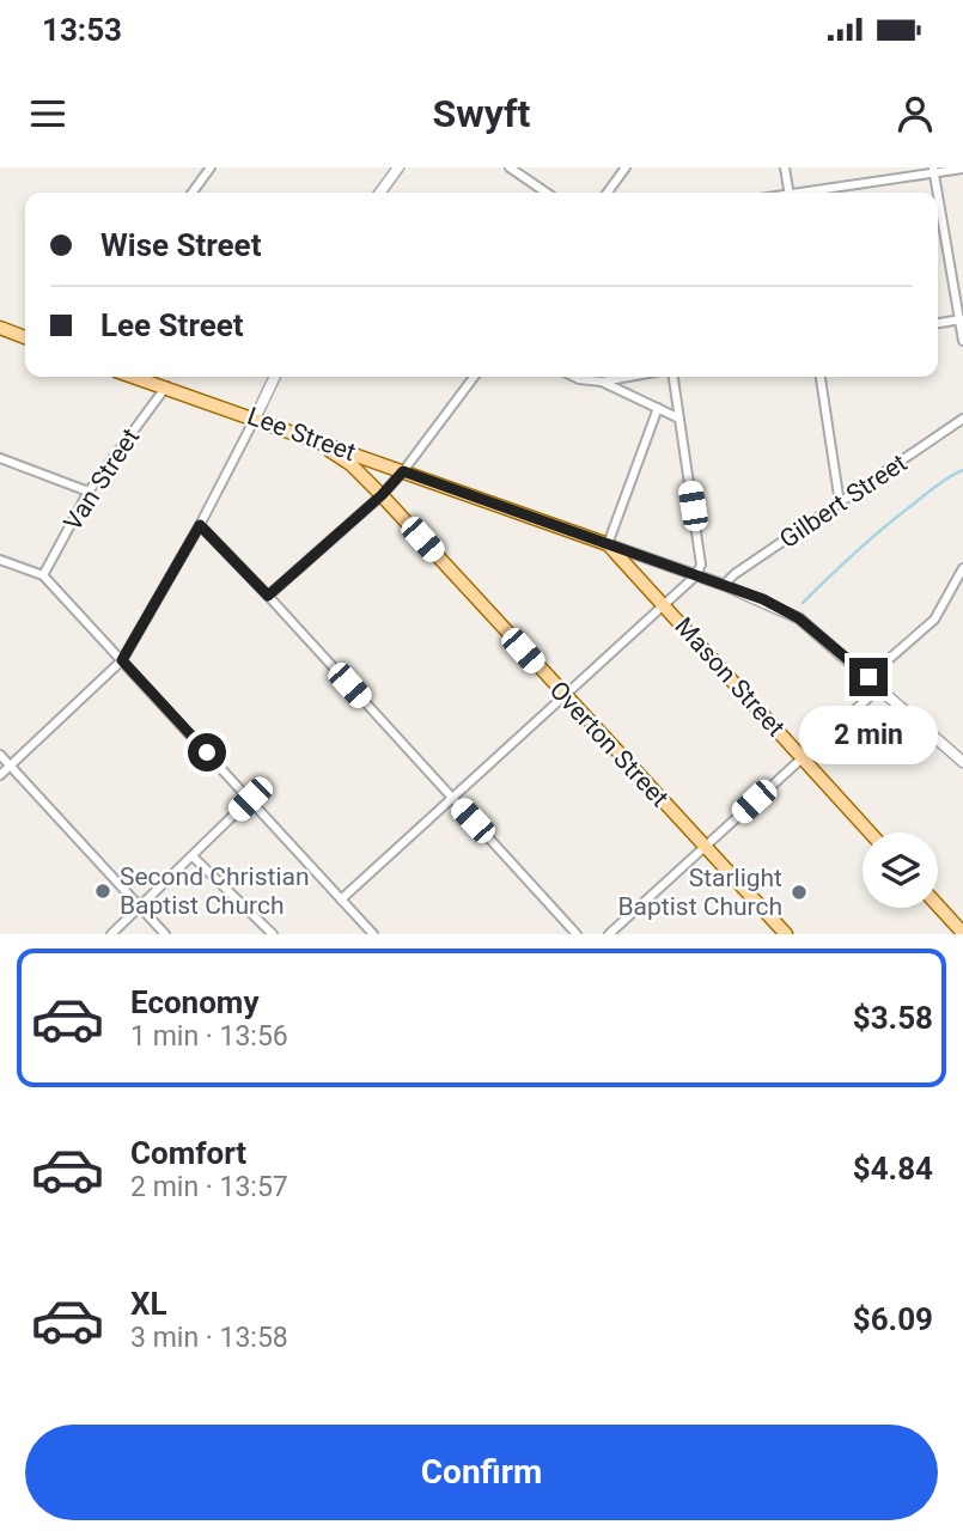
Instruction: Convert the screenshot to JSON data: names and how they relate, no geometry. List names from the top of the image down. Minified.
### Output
{"streets":{"main road":["Lee Street","Mason Street","Overton Street"],"street":["Van Street","Gilbert Street"]},"crossings":[["Lee Street","Van Street"],["Lee Street","Gilbert Street"],["Lee Street","Mason Street"],["Lee Street","Overton Street"]],"places":["Second Christian Baptist Church","Starlight Baptist Church"],"page":{"status":"13:53","header":"Swyft","banner":["Wise Street","Lee Street"],"bubble":"2 min","list":[{"name":"Economy","note":"1 min · 13:56","value":"$3.58"},{"name":"Comfort","note":"2 min · 13:57","value":"$4.84"},{"name":"XL","note":"3 min · 13:58","value":"$6.09"}],"buttons":"Confirm"}}
